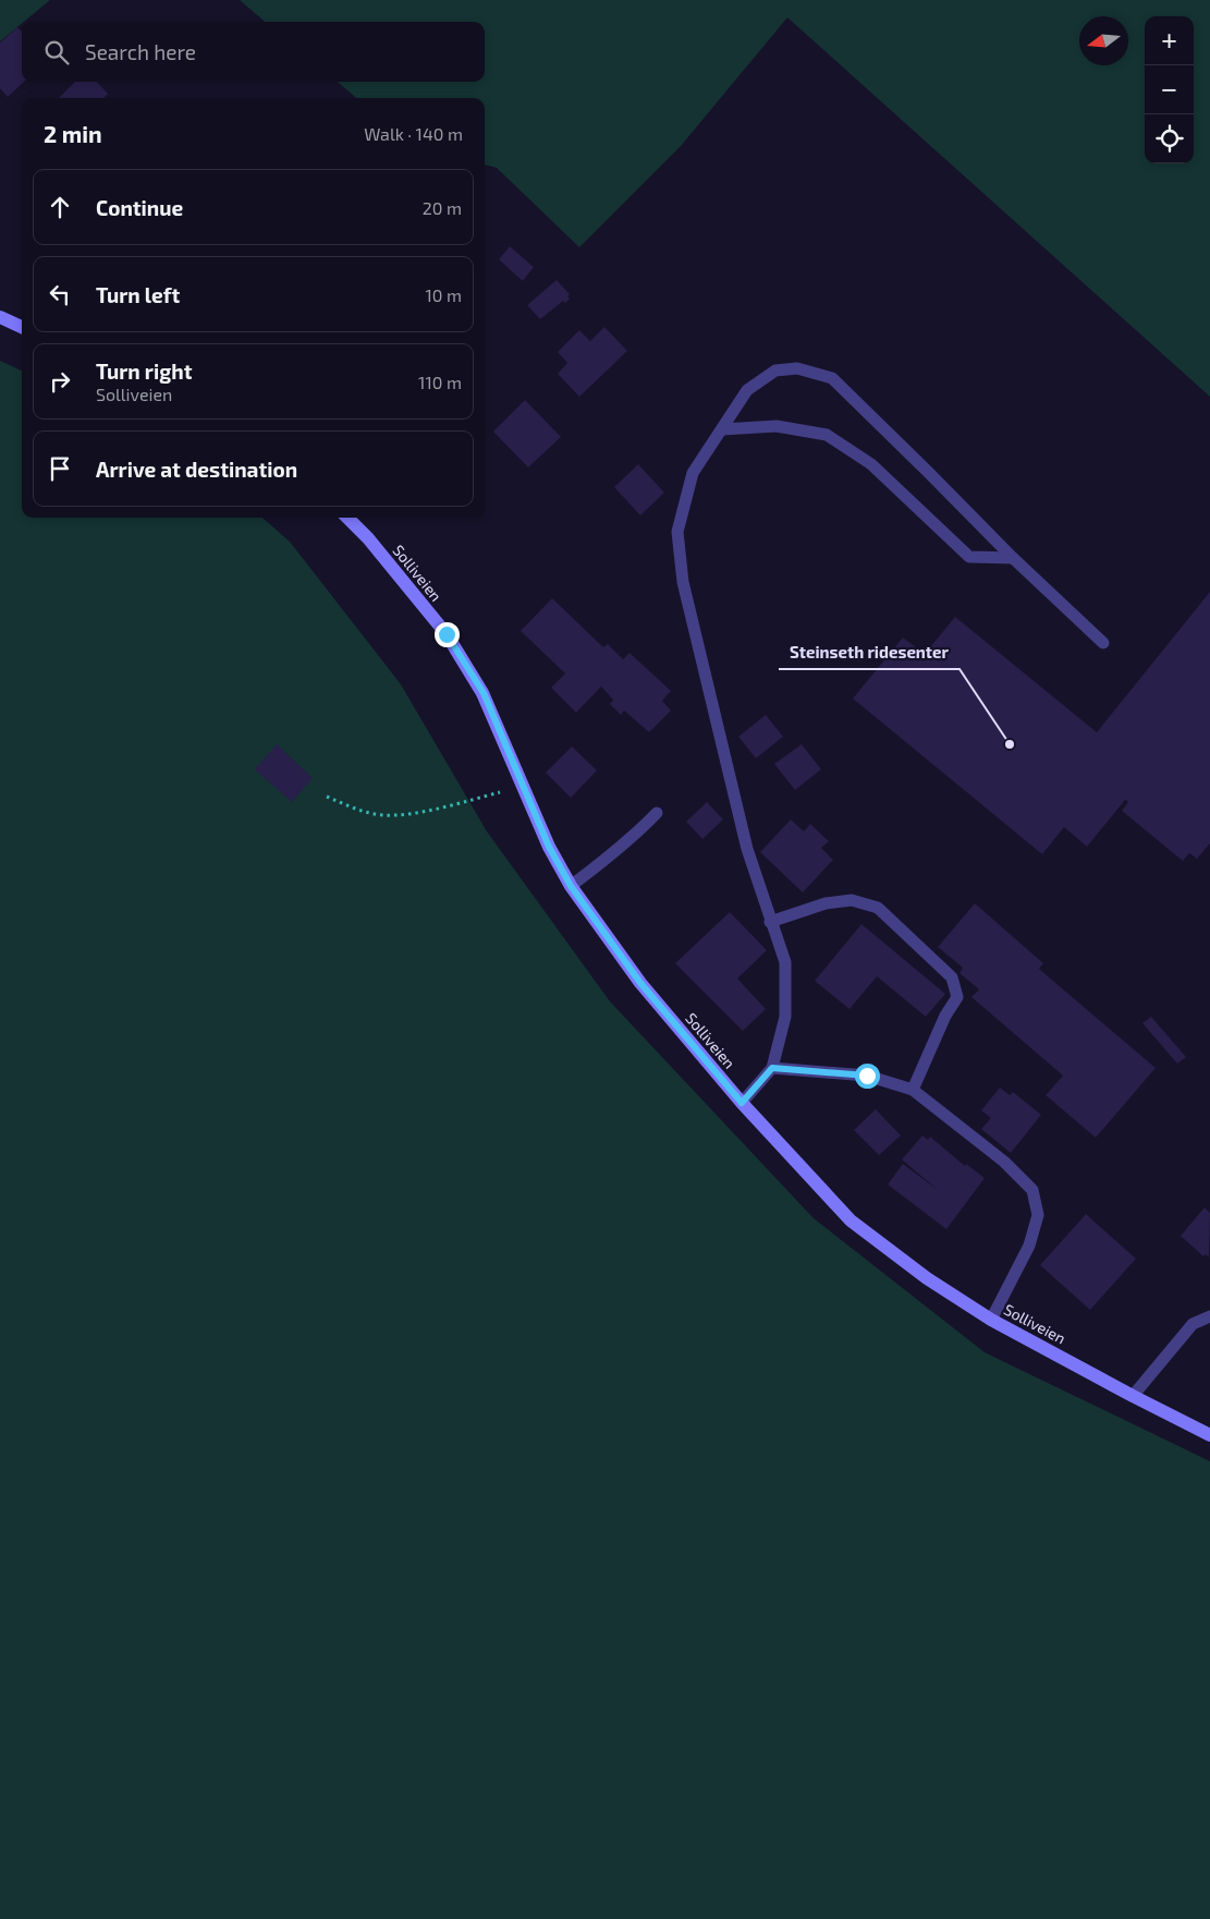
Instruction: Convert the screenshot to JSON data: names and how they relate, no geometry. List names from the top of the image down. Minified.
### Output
{"streets":{"street":["Solliveien"]},"places":["Steinseth ridesenter"],"north":"left","page":{"map_buttons":["+","−"],"search":"Search here","heading":["2 min","Walk · 140 m"],"list":[["Continue","20 m"],["Turn left","10 m"],["Turn right","Solliveien","110 m"],"Arrive at destination"]}}
